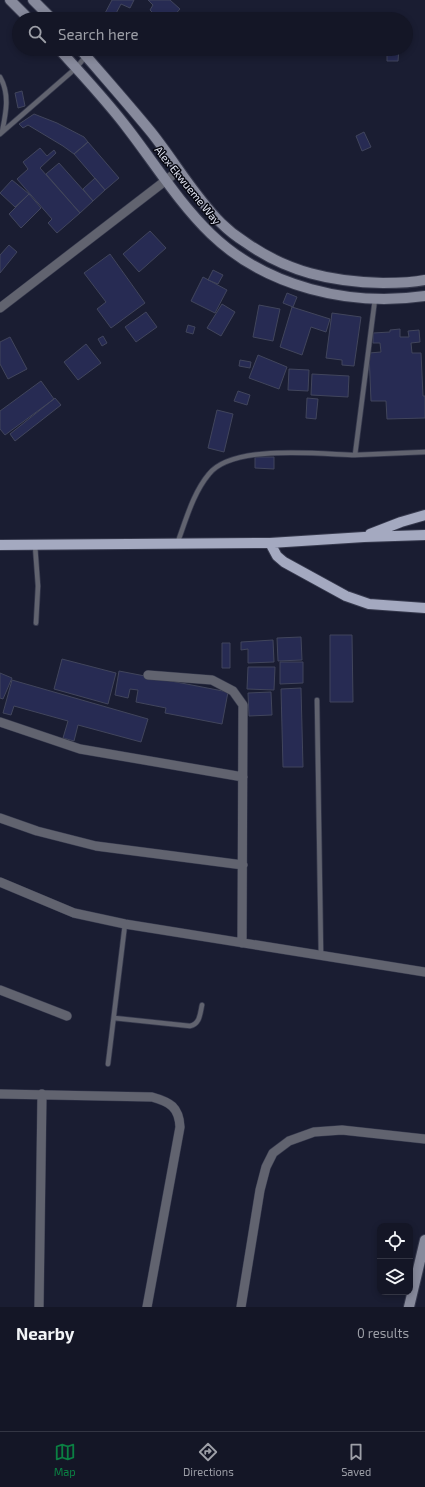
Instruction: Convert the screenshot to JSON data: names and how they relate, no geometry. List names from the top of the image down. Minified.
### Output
{"streets":{"street":["Alex Ekwueme Way"]},"page":{"search":"Search here","heading":["Nearby","0 results"],"nav":["Map","Directions","Saved"]}}
